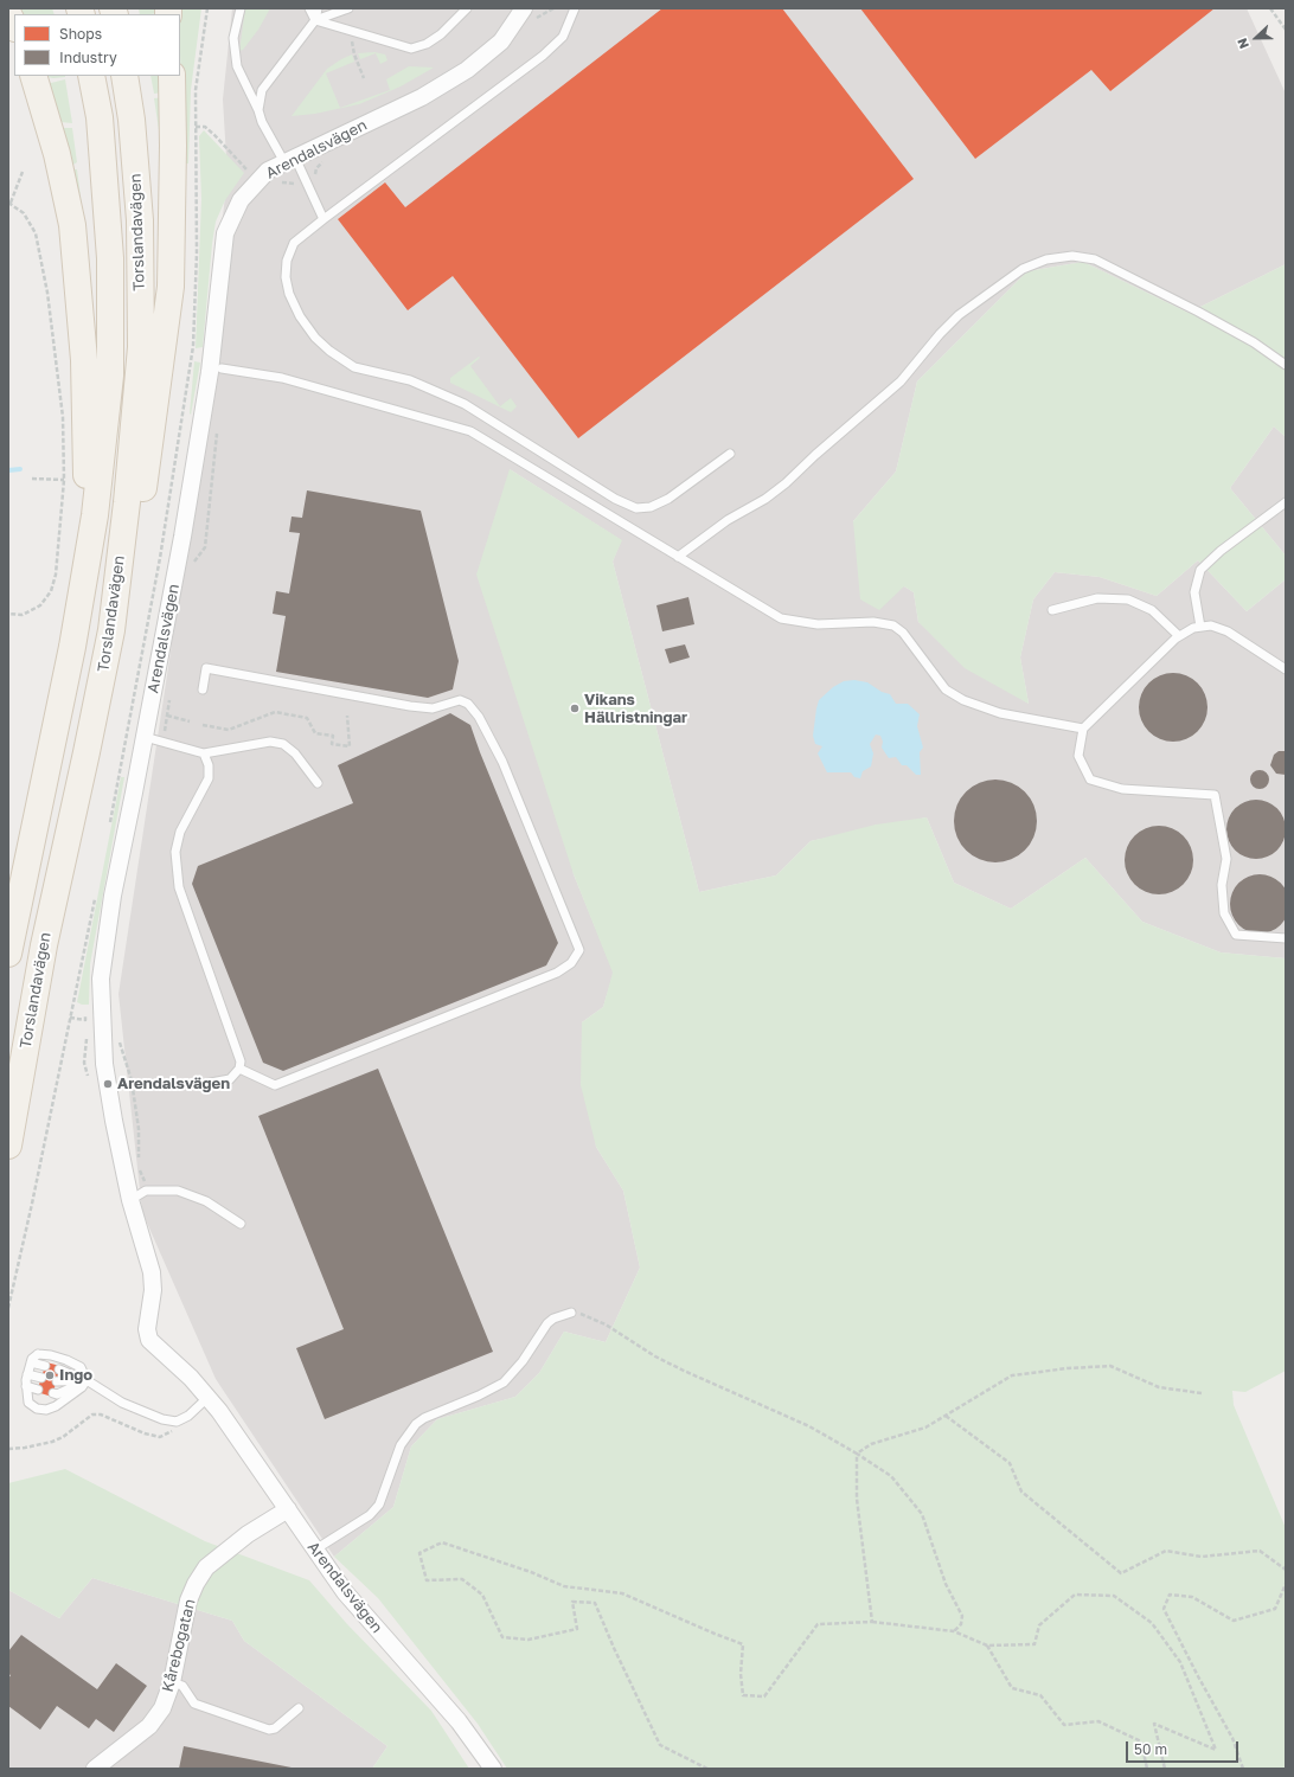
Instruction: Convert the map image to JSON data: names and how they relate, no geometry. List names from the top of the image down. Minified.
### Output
{"streets":{"main road":["Torslandavägen"],"street":["Arendalsvägen","Kårebogatan"]},"crossings":[["Arendalsvägen","Kårebogatan"]],"places":["Vikans Hällristningar","Arendalsvägen","Ingo"],"legend":["Shops","Industry"],"scale_bar":"50 m","north":"left"}
